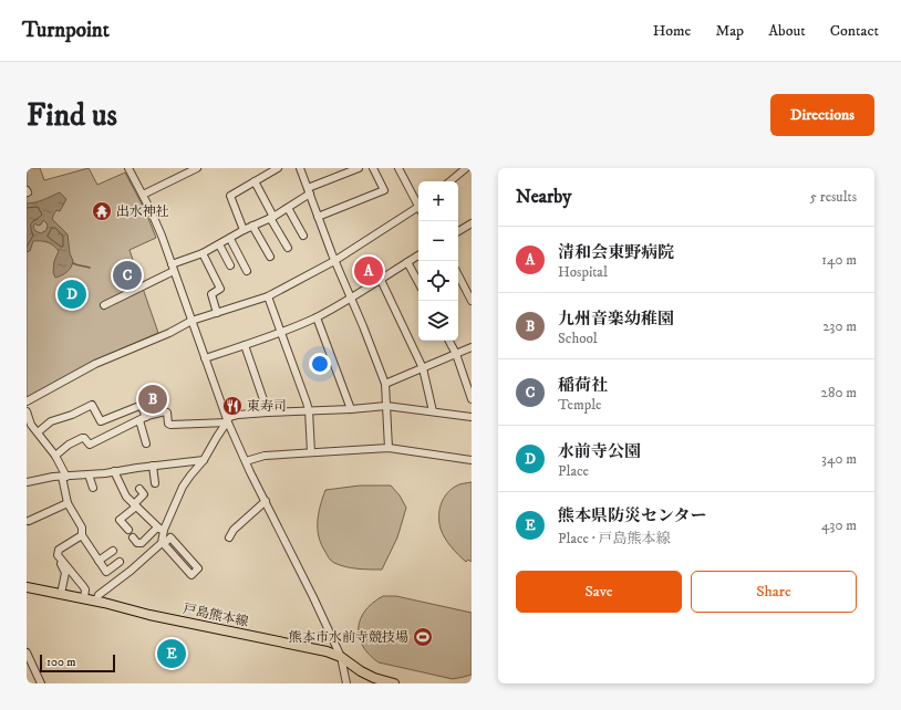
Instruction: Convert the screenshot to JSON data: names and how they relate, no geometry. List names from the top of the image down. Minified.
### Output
{"streets":{"main road":["戸島熊本線"]},"places":{"temple":["出水神社"],"restaurant":["東寿司"],"sports":["熊本市水前寺競技場"]},"scale_bar":"100 m","page":{"header":"Turnpoint","nav":["Home","Map","About","Contact"],"buttons":["Directions",["Save","Share"]],"title":"Find us","heading":["Nearby","5 results"],"map_buttons":["+","−"],"list":[{"mark":"A","name":"清和会東野病院","note":"Hospital","value":"140 m"},{"mark":"B","name":"九州音楽幼稚園","note":"School","value":"230 m"},{"mark":"C","name":"稲荷社","note":"Temple","value":"280 m"},{"mark":"D","name":"水前寺公園","note":"Place","value":"340 m"},{"mark":"E","name":"熊本県防災センター","note":"Place · 戸島熊本線","value":"430 m"}],"pins":["A","C","D","B","E"],"scale":"100 m"}}
